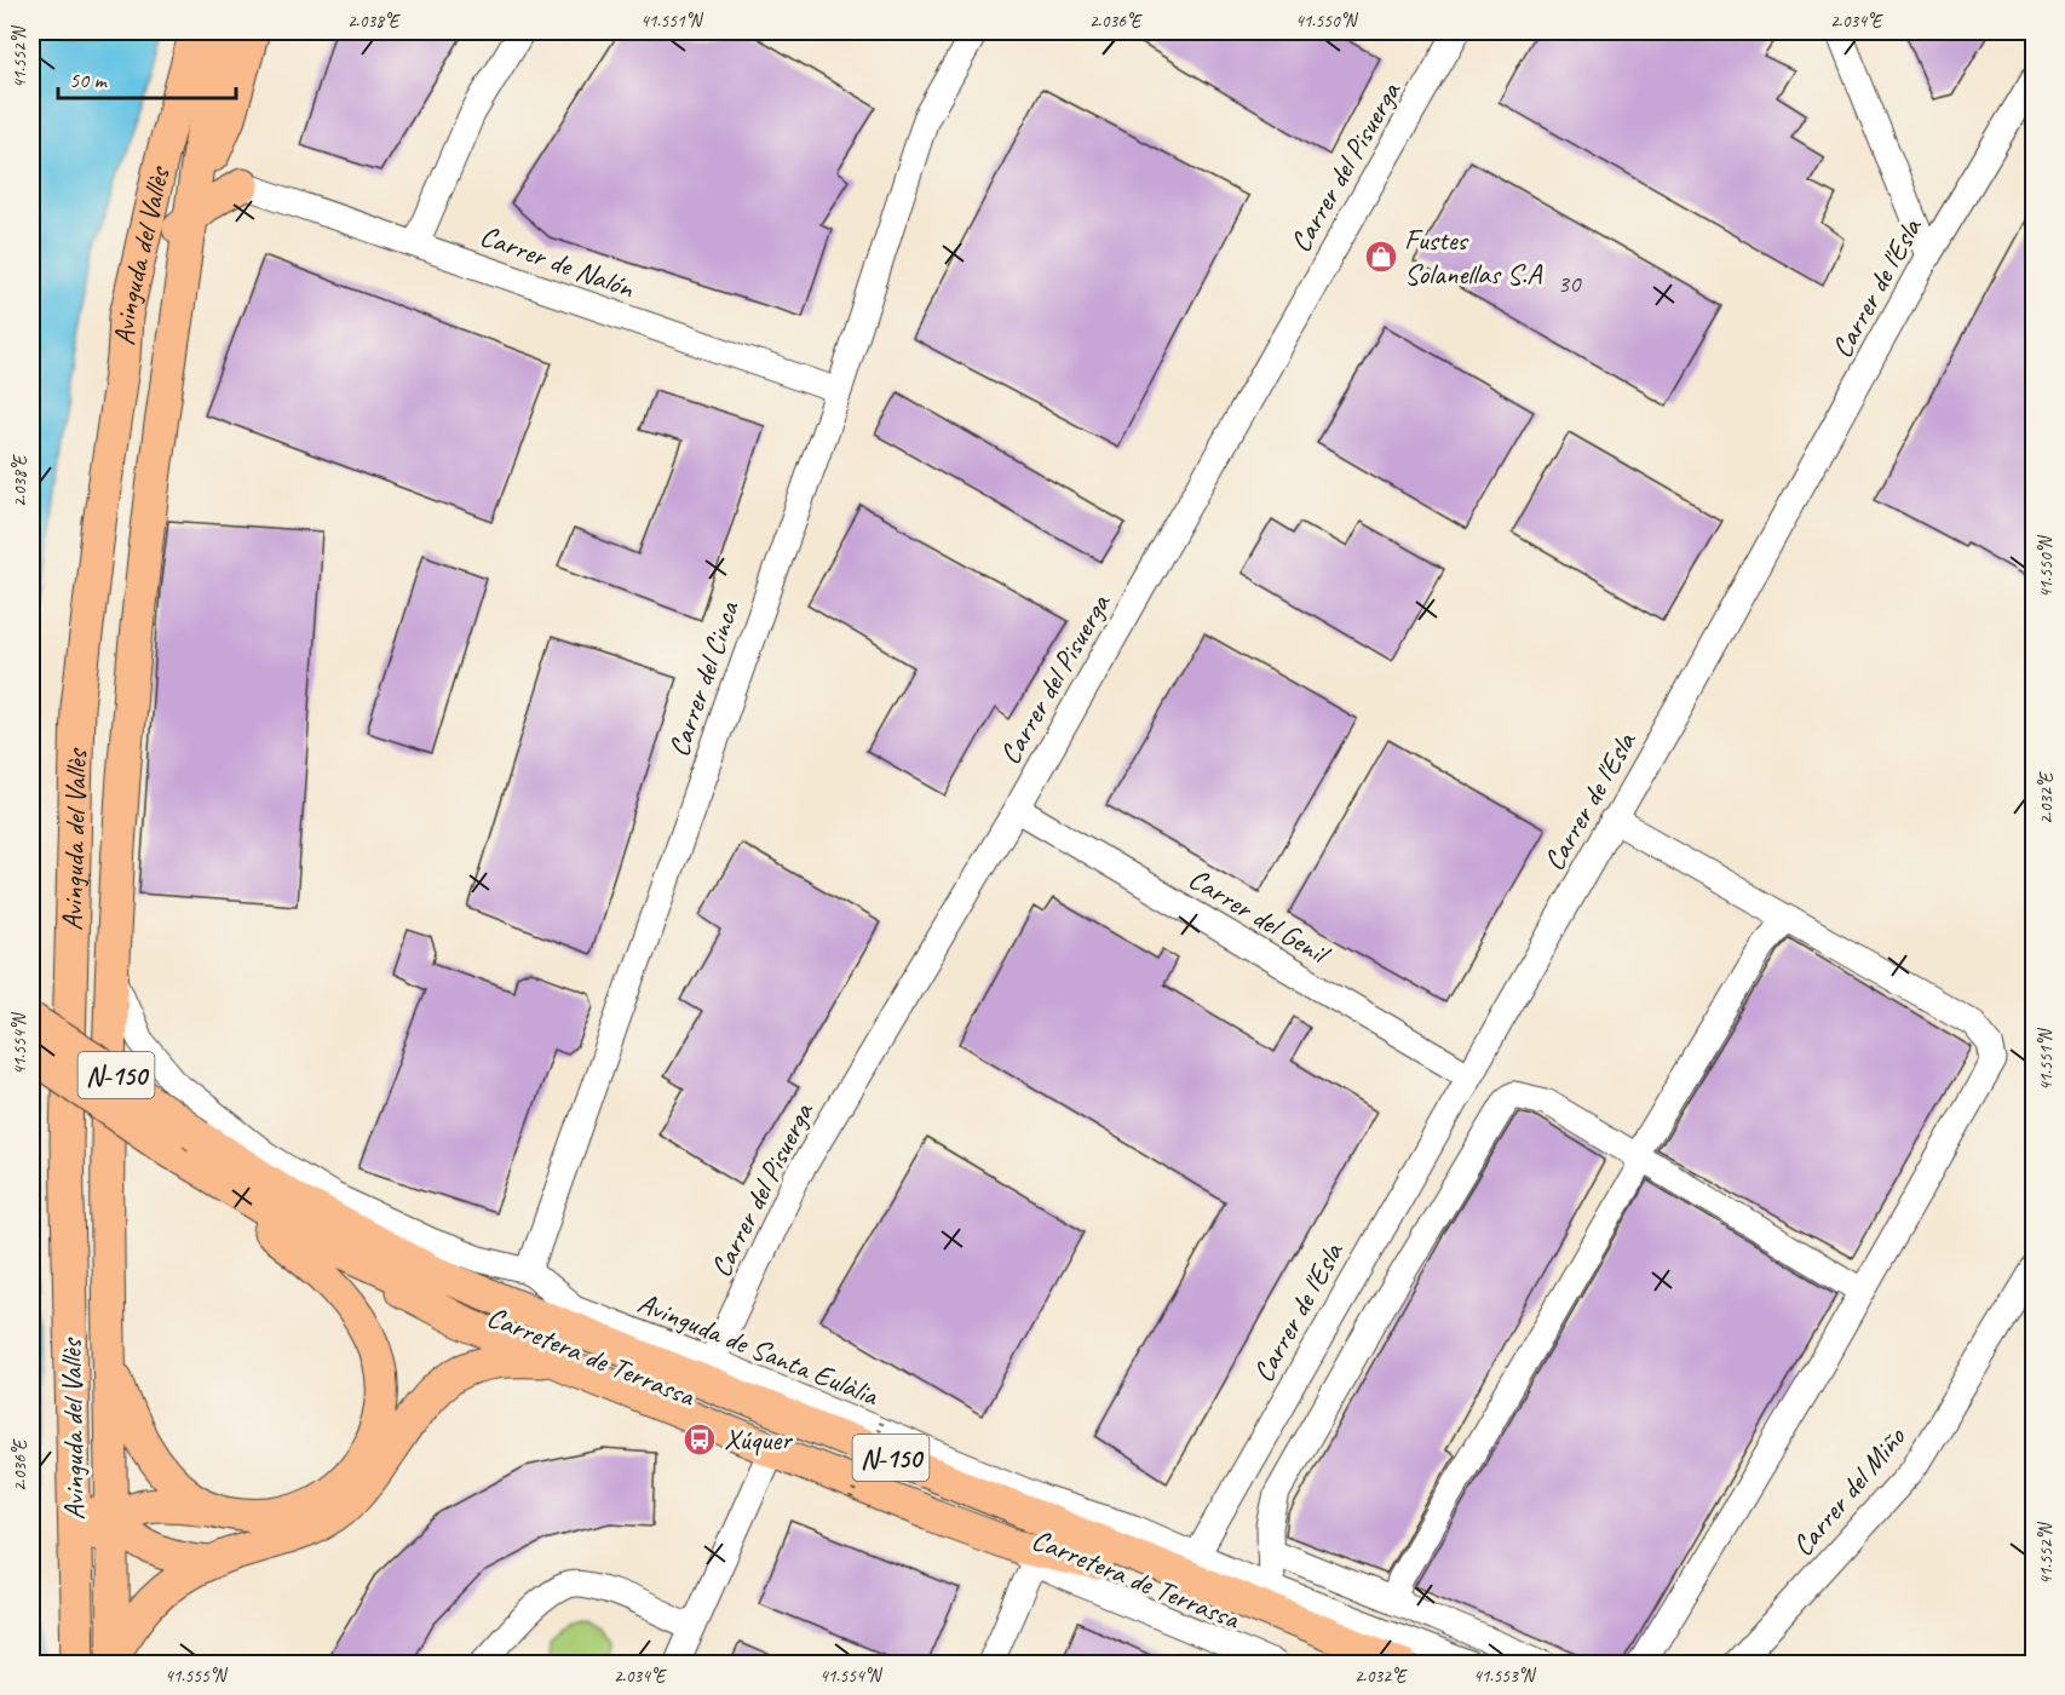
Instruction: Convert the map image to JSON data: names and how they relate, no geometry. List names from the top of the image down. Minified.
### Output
{"streets":{"main road":["Avinguda del Vallès","N-150","Carretera de Terrassa"],"street":["Carrer del Pisuerga","Carrer de Nalón","Carrer de l'Esla","Carrer del Cinca","Carrer del Genil","Avinguda de Santa Eulàlia","Carrer del Miño"]},"crossings":[["Carrer del Pisuerga","Carrer del Genil"],["Carrer del Pisuerga","Avinguda de Santa Eulàlia"],["Avinguda del Vallès","Avinguda de Santa Eulàlia"],["Carrer de Nalón","Carrer del Cinca"],["Carrer de l'Esla","Carrer del Genil"],["Carrer de l'Esla","Carretera de Terrassa"],["Carrer del Cinca","Avinguda de Santa Eulàlia"],["Avinguda de Santa Eulàlia","Carretera de Terrassa"]],"places":{"shop":["Fustes Solanellas S.A"],"bus stop":["Xúquer"]},"house_numbers":["30"],"scale_bar":"50 m","coordinates":["2.038°E","41.551°N","2.036°E","41.550°N","2.034°E","41.552°N","2.032°E","41.554°N","41.555°N","41.553°N"]}
